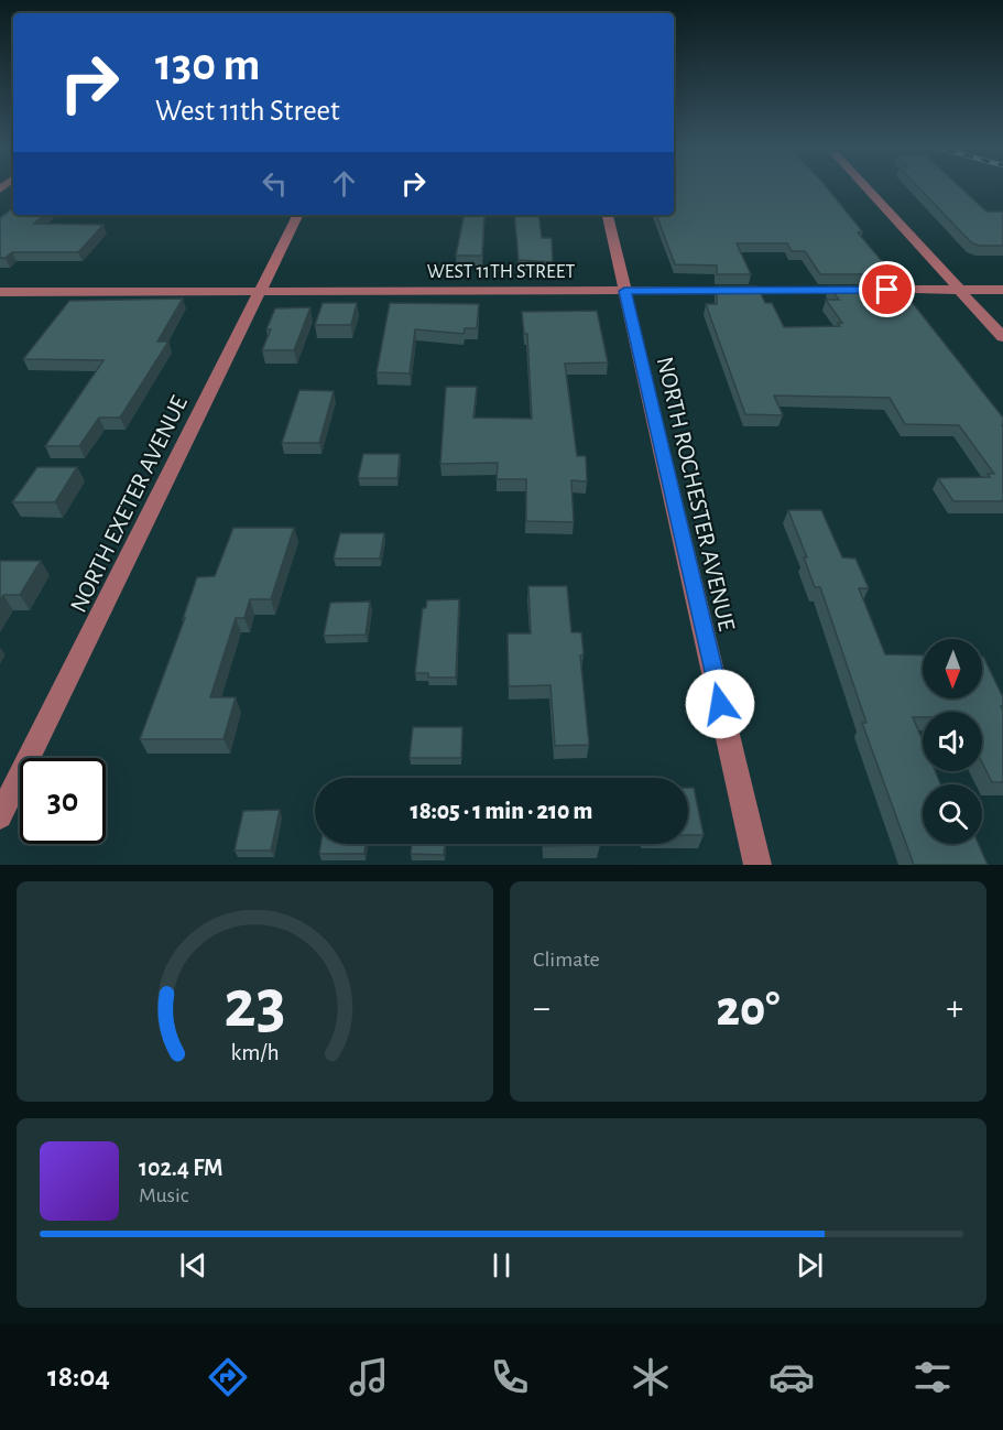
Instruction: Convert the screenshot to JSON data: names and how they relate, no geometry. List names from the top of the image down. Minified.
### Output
{"streets":{"street":["WEST 11TH STREET","NORTH ROCHESTER AVENUE","NORTH EXETER AVENUE"]},"crossings":[["WEST 11TH STREET","NORTH ROCHESTER AVENUE"],["WEST 11TH STREET","NORTH EXETER AVENUE"]],"north":"bottom","page":{"turn":["130 m","West 11th Street"],"limit":"30","trip":"18:05 · 1 min · 210 m","tile":"Climate","heat":["−","20°","+"],"song":["102.4 FM","Music"],"tabs":"18:04","gauge":["23","km/h"]}}
